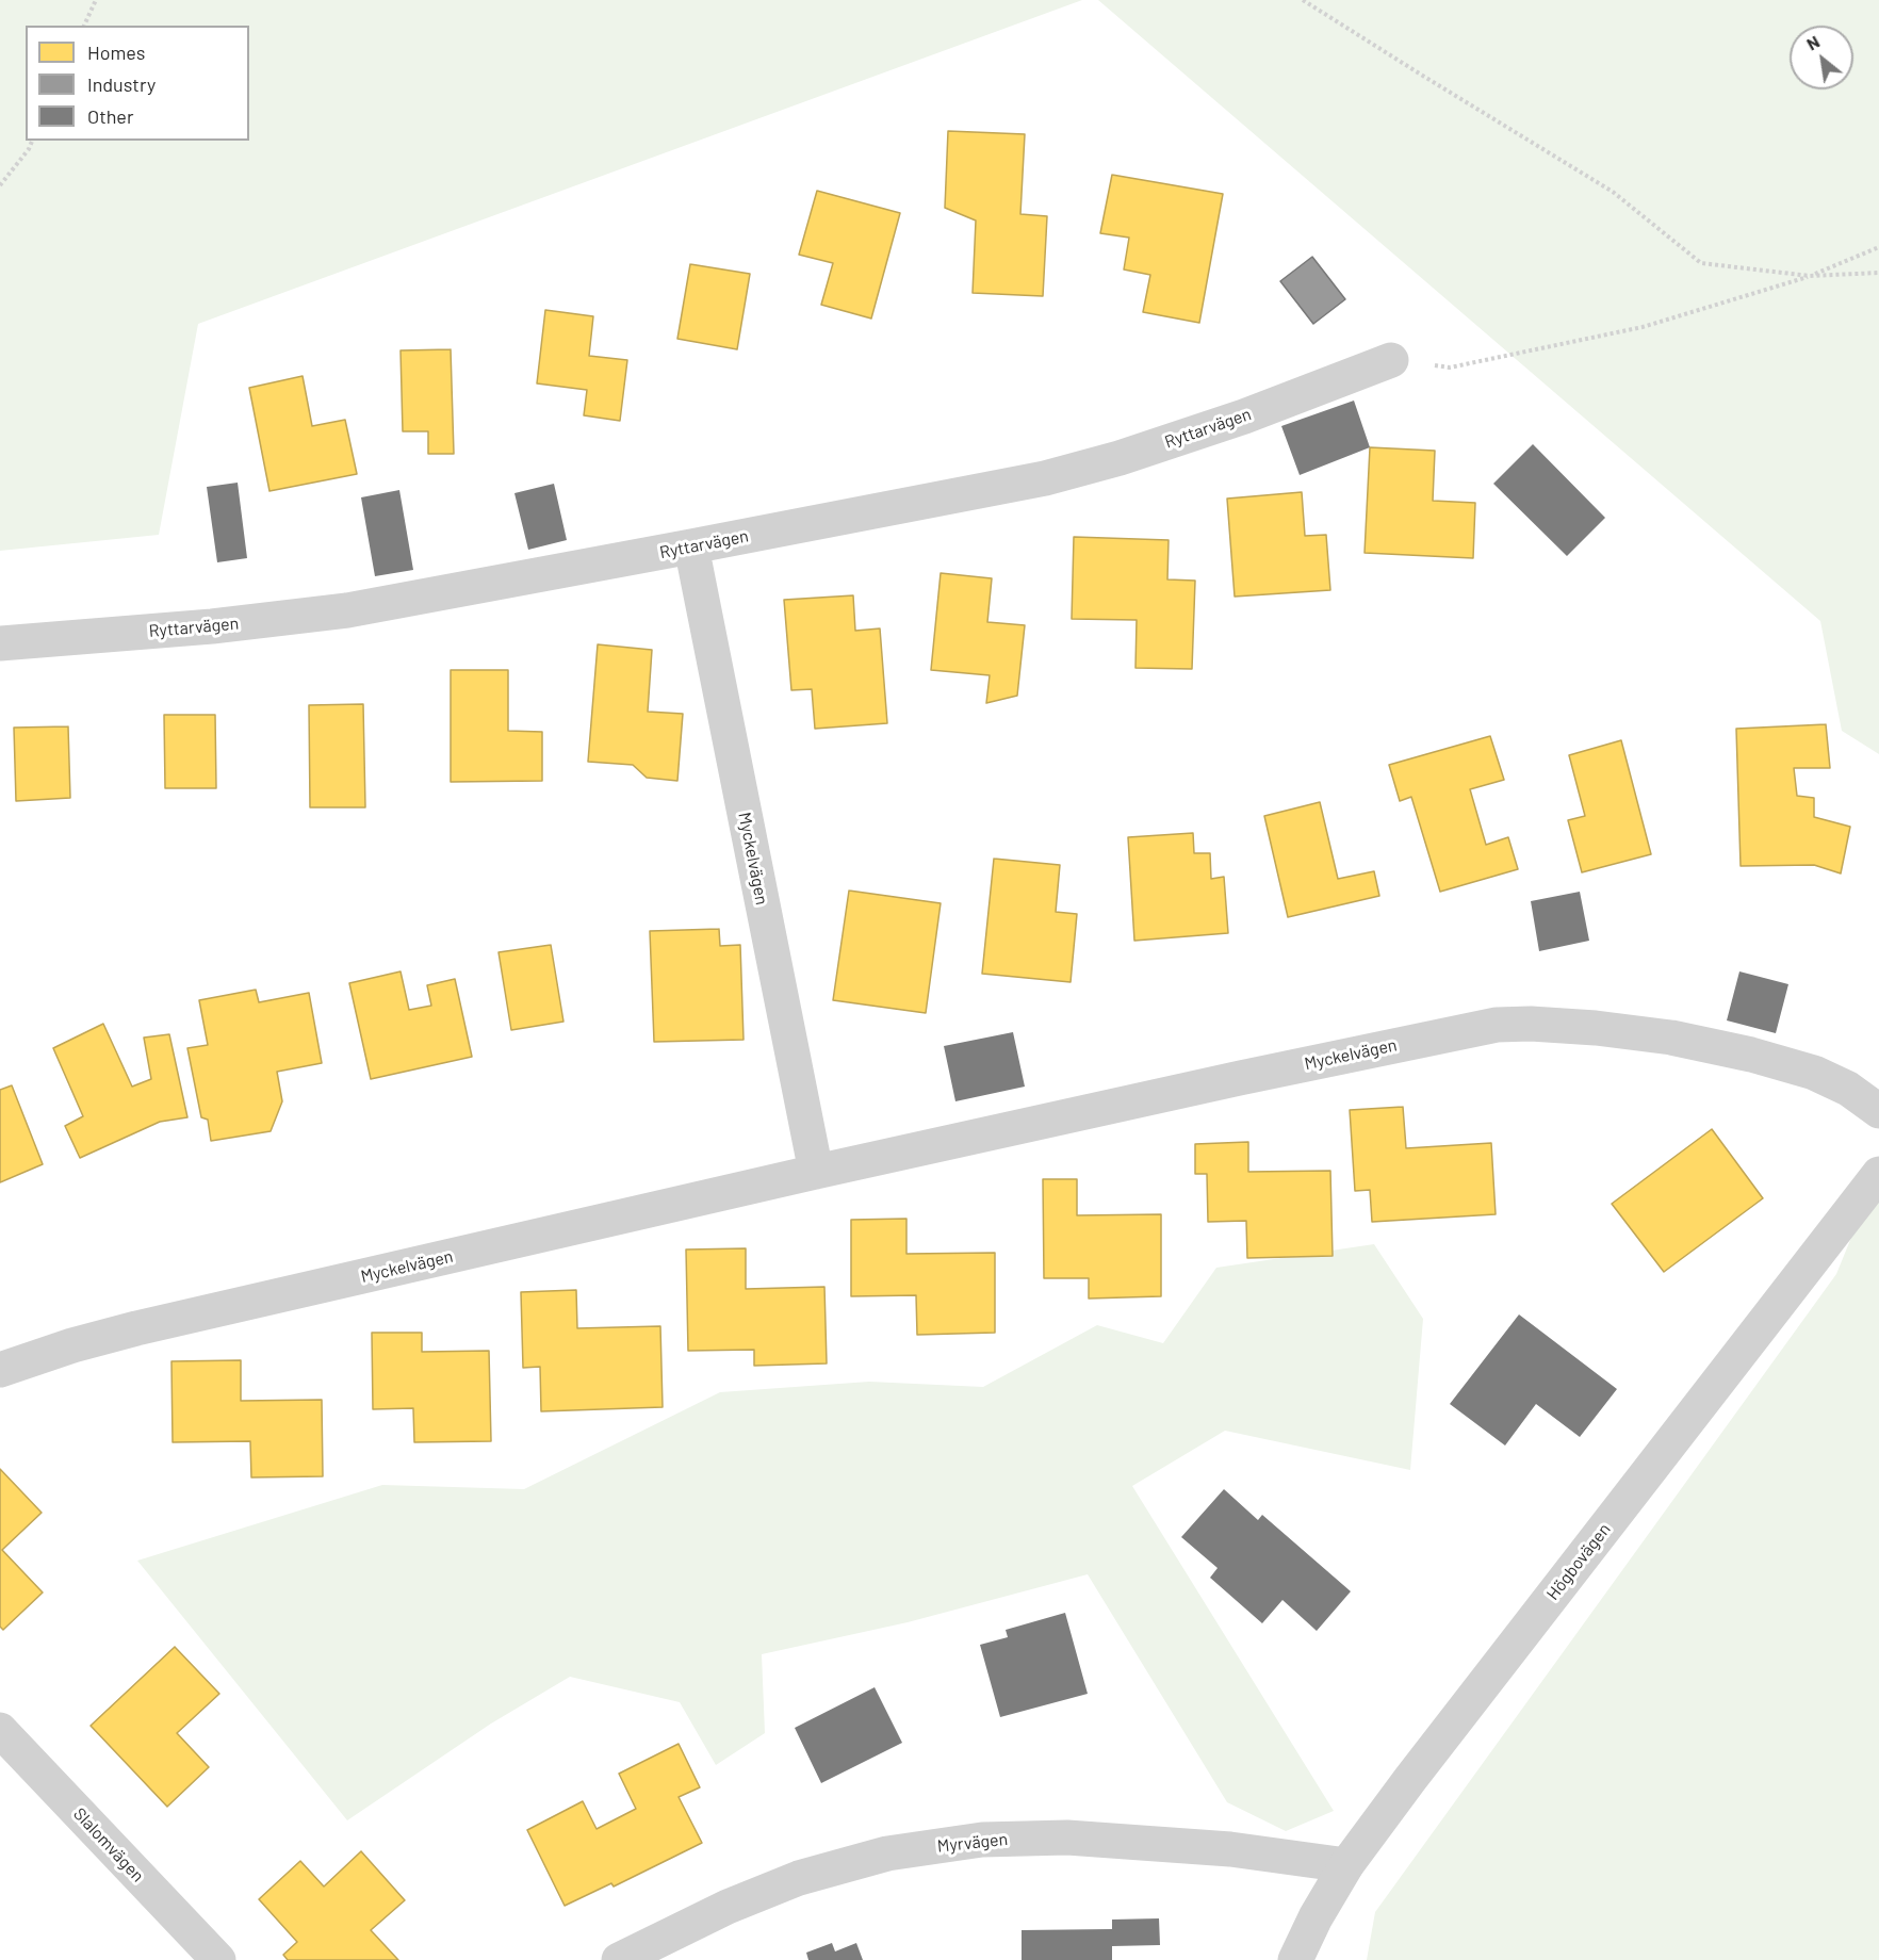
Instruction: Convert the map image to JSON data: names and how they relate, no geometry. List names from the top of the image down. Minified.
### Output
{"streets":{"street":["Ryttarvägen","Myckelvägen","Högbovägen","Myrvägen","Slalomvägen"]},"crossings":[["Ryttarvägen","Myckelvägen"],["Högbovägen","Myrvägen"]],"legend":["Homes","Industry","Other"],"north":"top left"}
